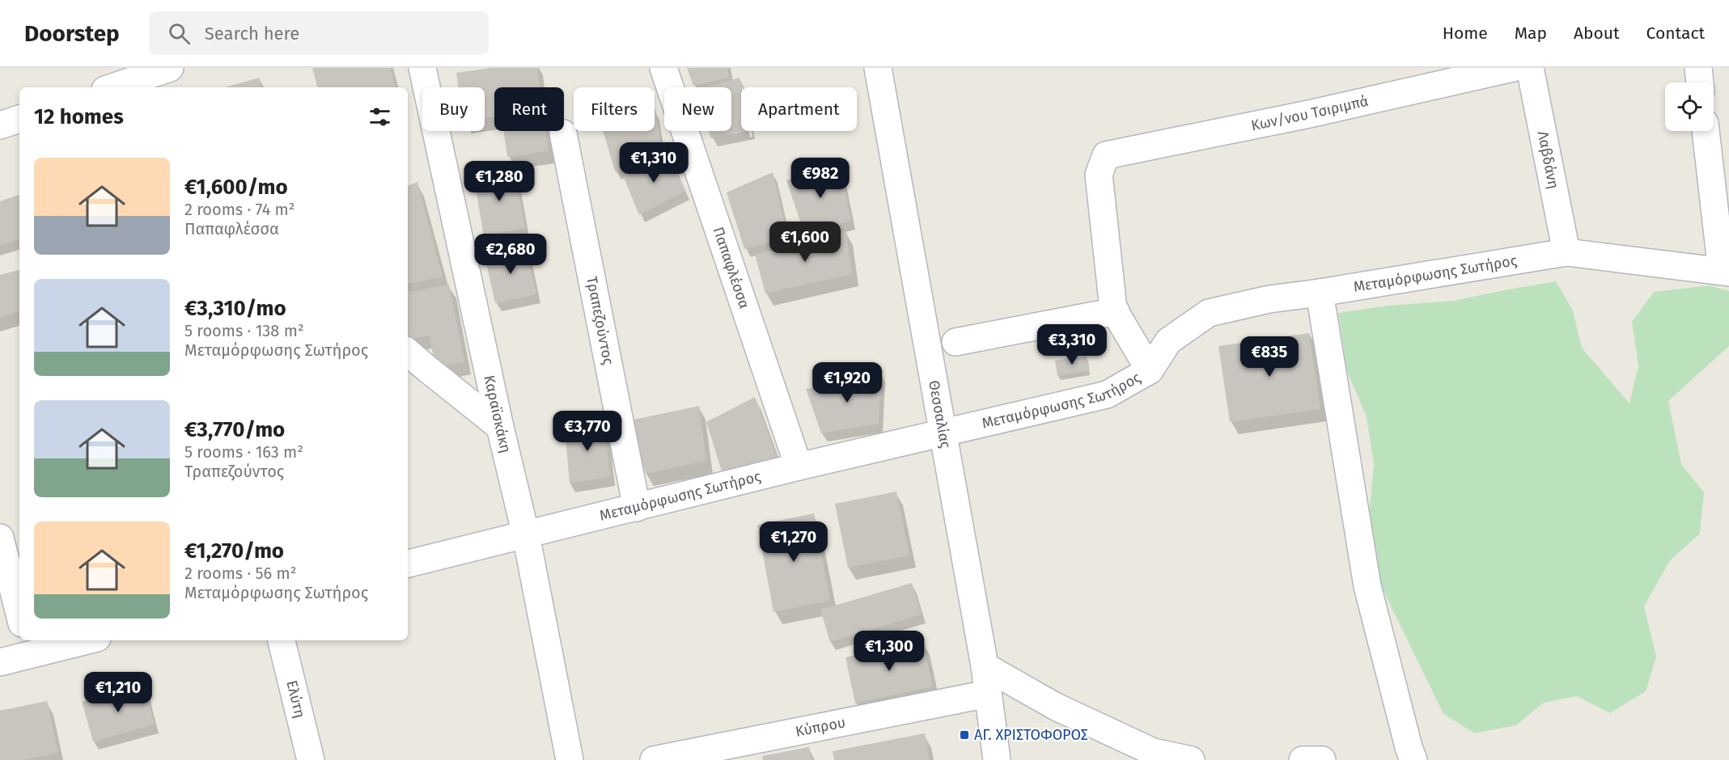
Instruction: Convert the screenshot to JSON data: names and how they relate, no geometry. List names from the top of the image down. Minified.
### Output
{"streets":{"street":["Κων/νου Τσιριμπά","Λαβδάνη","Παπαφλέσσα","Μεταμόρφωσης Σωτήρος","Τραπεζούντος","Καραϊσκάκη","Θεσσαλίας","Ελύτη","Κύπρου"]},"crossings":[["Λαβδάνη","Μεταμόρφωσης Σωτήρος"],["Παπαφλέσσα","Μεταμόρφωσης Σωτήρος"],["Μεταμόρφωσης Σωτήρος","Τραπεζούντος"],["Μεταμόρφωσης Σωτήρος","Καραϊσκάκη"],["Μεταμόρφωσης Σωτήρος","Θεσσαλίας"],["Θεσσαλίας","Κύπρου"]],"places":{"transit":["ΑΓ. ΧΡΙΣΤΟΦΟΡΟΣ"]},"page":{"header":"Doorstep","search":"Search here","nav":["Home","Map","About","Contact"],"chip":["Buy","Rent","Filters","New","Apartment"],"heading":"12 homes","price":["€1,310","€982","€1,280","€1,600","€2,680","€3,310","€835","€1,920","€3,770","€1,270","€1,300","€1,210"],"list":[{"name":"€1,600/mo","note":"2 rooms · 74 m² · Παπαφλέσσα"},{"name":"€3,310/mo","note":"5 rooms · 138 m² · Μεταμόρφωσης Σωτήρος"},{"name":"€3,770/mo","note":"5 rooms · 163 m² · Τραπεζούντος"},{"name":"€1,270/mo","note":"2 rooms · 56 m² · Μεταμόρφωσης Σωτήρος"}]}}
